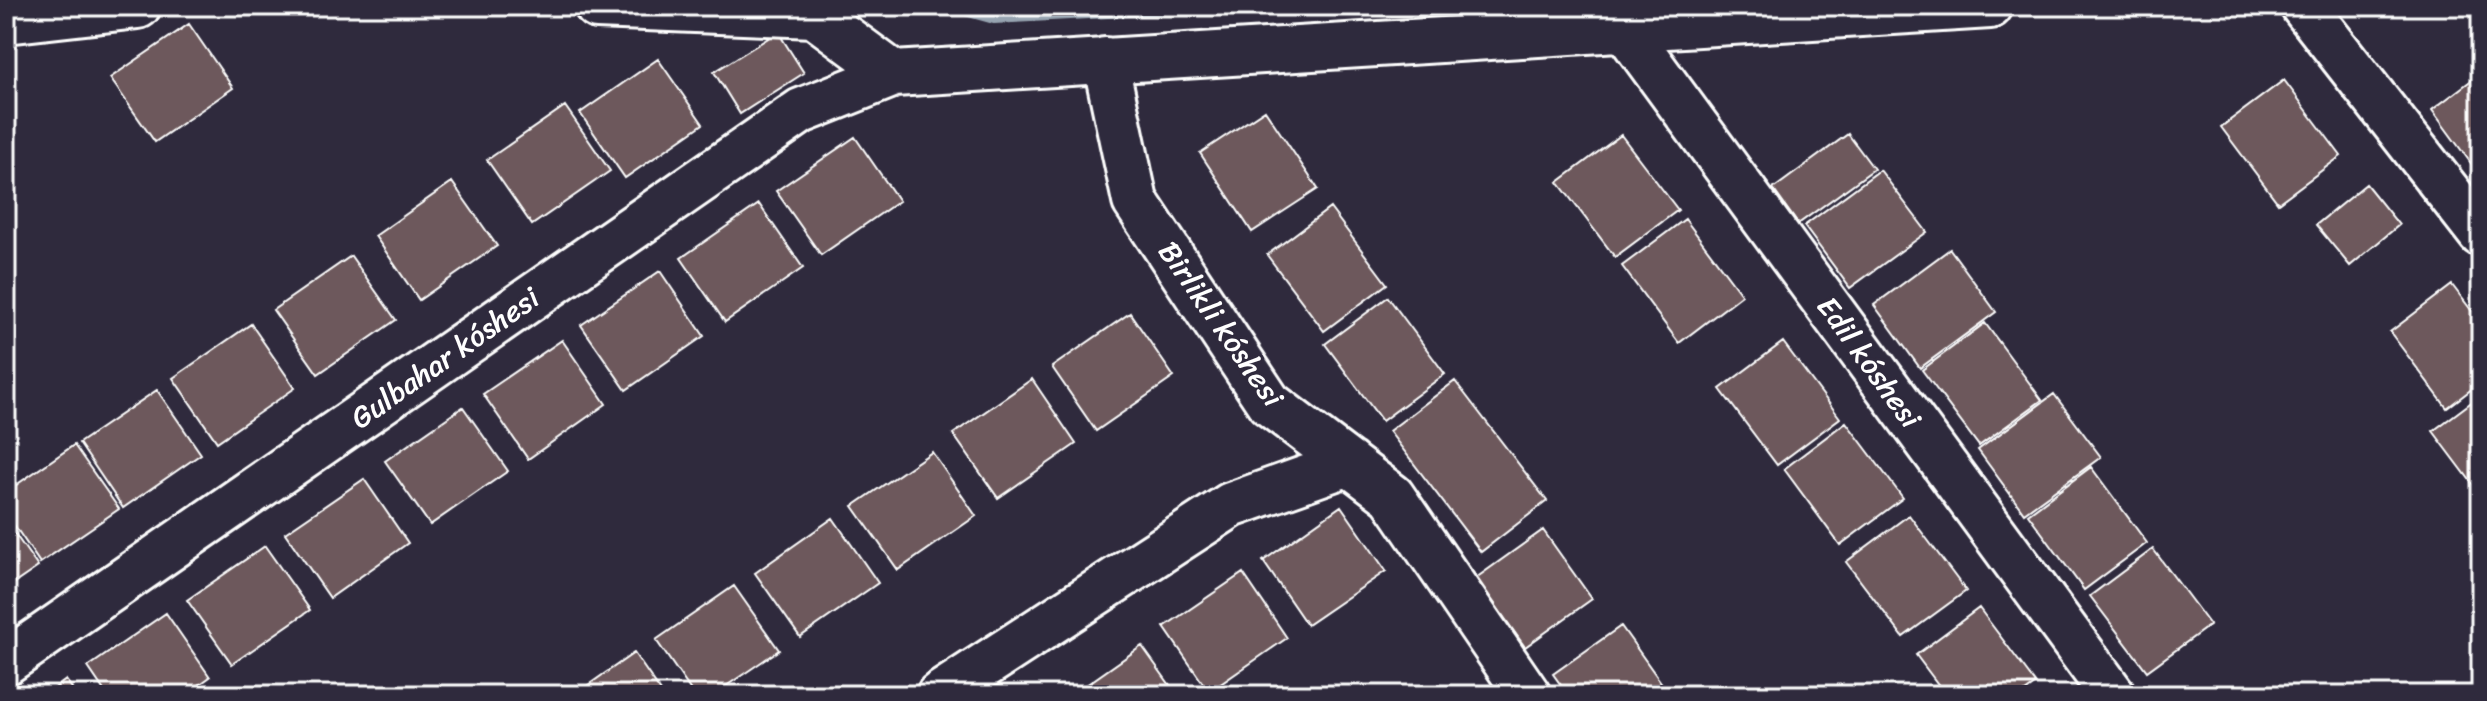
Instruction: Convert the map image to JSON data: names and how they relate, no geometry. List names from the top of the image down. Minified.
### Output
{"streets":{"street":["Birlikli kóshesi","Gulbahar kóshesi","Edil kóshesi"]},"crossings":[["Birlikli kóshesi","Gulbahar kóshesi"],["Gulbahar kóshesi","Edil kóshesi"]]}
